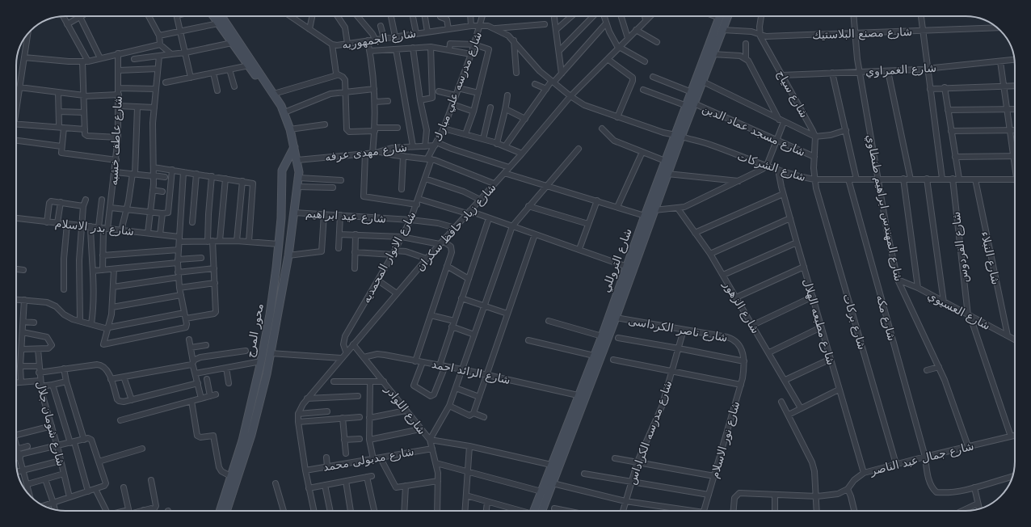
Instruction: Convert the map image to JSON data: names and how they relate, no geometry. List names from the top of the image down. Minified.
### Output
{"streets":{"street":["شارع مصنع البلاستيك","شارع الجمهوريه","شارع الغمراوي","شارع مدرسه علي مبارك","شارع سياج","شارع مسجد عماد الدين","شارع عاطف خشبه","شارع مهدى عرفه","شارع الشركات","شارع المهندس ابراهيم طنطاوي","شارع عيد ابراهيم","شارع بدر الاسلام","شارع زياد حافظ سكران","شارع الفردوس","شارع الانوار المحمديه","شارع النبلاء","شارع التروللي","شارع الزهور","شارع العسيوي","شارع مكه","شارع مطبعه الهلال","شارع بركات","شارع ناصر الكرداسى","محور المرج","شارع الرائد احمد","شارع اللوادر","شارع شومان جلال","شارع مدرسه الكراداس","شارع نور الاسلام","شارع جمال عبد الناصر","شارع مدبولى محمد"]},"crossings":[["شارع مصنع البلاستيك","شارع سياج"],["شارع مصنع البلاستيك","شارع المهندس ابراهيم طنطاوي"],["شارع مصنع البلاستيك","شارع التروللي"],["شارع الجمهوريه","شارع مدرسه علي مبارك"],["شارع الجمهوريه","شارع الشركات"],["شارع الغمراوي","شارع سياج"],["شارع الغمراوي","شارع المهندس ابراهيم طنطاوي"],["شارع مدرسه علي مبارك","شارع مهدى عرفه"],["شارع مدرسه علي مبارك","شارع الانوار المحمديه"],["شارع سياج","شارع مسجد عماد الدين"],["شارع سياج","شارع الشركات"],["شارع سياج","شارع بركات"],["شارع مسجد عماد الدين","شارع التروللي"],["شارع عاطف خشبه","شارع بدر الاسلام"],["شارع مهدى عرفه","محور المرج"],["شارع الشركات","شارع المهندس ابراهيم طنطاوي"],["شارع الشركات","شارع زياد حافظ سكران"],["شارع الشركات","شارع الفردوس"],["شارع الشركات","شارع النبلاء"],["شارع الشركات","شارع التروللي"],["شارع الشركات","شارع مكه"],["شارع الشركات","شارع مطبعه الهلال"],["شارع الشركات","شارع بركات"],["شارع المهندس ابراهيم طنطاوي","شارع العسيوي"],["شارع المهندس ابراهيم طنطاوي","شارع جمال عبد الناصر"],["شارع عيد ابراهيم","شارع زياد حافظ سكران"],["شارع عيد ابراهيم","شارع الانوار المحمديه"],["شارع عيد ابراهيم","محور المرج"],["شارع بدر الاسلام","محور المرج"],["شارع زياد حافظ سكران","شارع الانوار المحمديه"],["شارع زياد حافظ سكران","شارع اللوادر"],["شارع الفردوس","شارع العسيوي"],["شارع الفردوس","شارع جمال عبد الناصر"],["شارع النبلاء","شارع العسيوي"],["شارع التروللي","شارع ناصر الكرداسى"],["شارع التروللي","شارع الرائد احمد"],["شارع التروللي","شارع اللوادر"],["شارع مكه","شارع جمال عبد الناصر"],["شارع مطبعه الهلال","شارع جمال عبد الناصر"],["شارع بركات","شارع جمال عبد الناصر"],["شارع ناصر الكرداسى","شارع مدرسه الكراداس"],["شارع ناصر الكرداسى","شارع نور الاسلام"],["شارع الرائد احمد","شارع اللوادر"]]}
